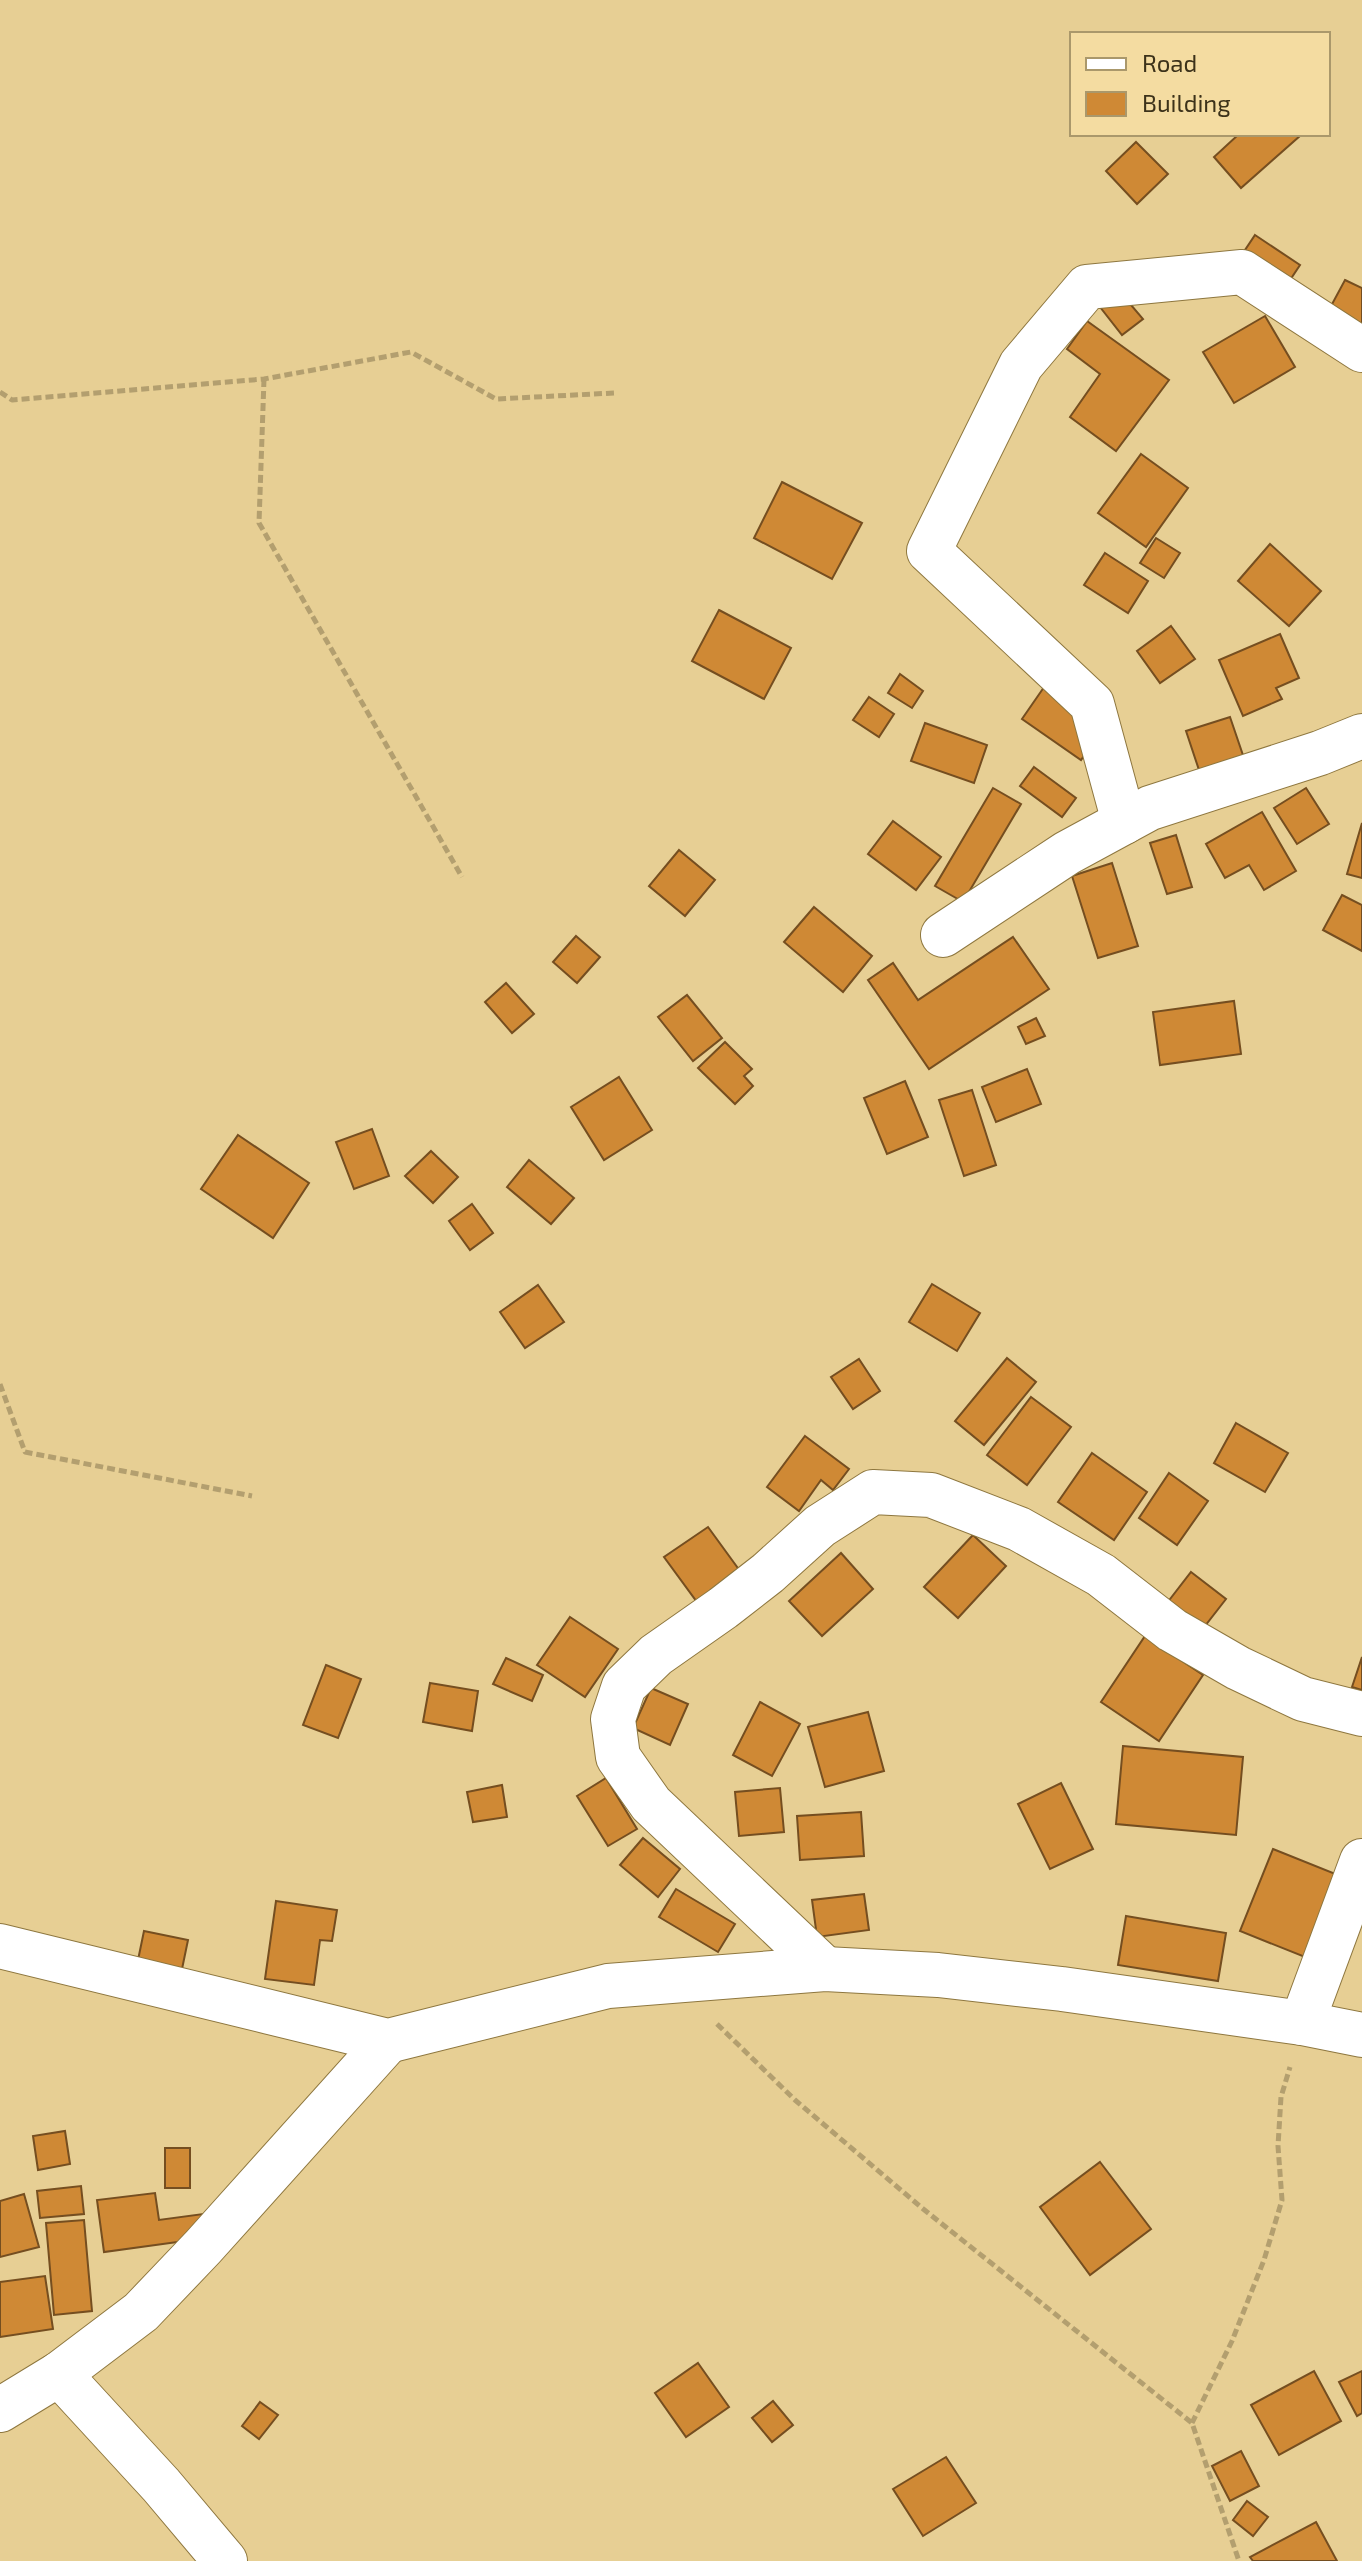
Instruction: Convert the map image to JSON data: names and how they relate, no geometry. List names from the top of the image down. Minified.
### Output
{"legend":["Road","Building"]}
